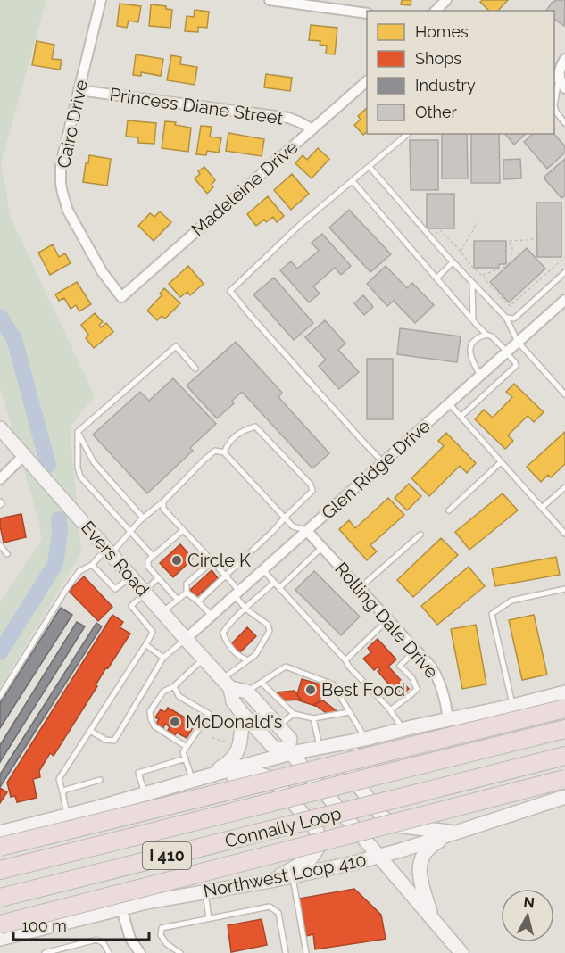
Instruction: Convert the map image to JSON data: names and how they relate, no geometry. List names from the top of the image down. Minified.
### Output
{"streets":{"highway":["Connally Loop","I 410"],"main road":["Evers Road","Northwest Loop 410"],"street":["Princess Diane Street","Cairo Drive","Madeleine Drive","Glen Ridge Drive","Rolling Dale Drive"]},"crossings":[["Princess Diane Street","Cairo Drive"],["Princess Diane Street","Madeleine Drive"],["Cairo Drive","Madeleine Drive"],["Glen Ridge Drive","Evers Road"],["Glen Ridge Drive","Rolling Dale Drive"],["Evers Road","Northwest Loop 410"]],"places":["Circle K","Best Food","McDonald's"],"legend":["Homes","Shops","Industry","Other"],"scale_bar":"100 m","north":"top"}
